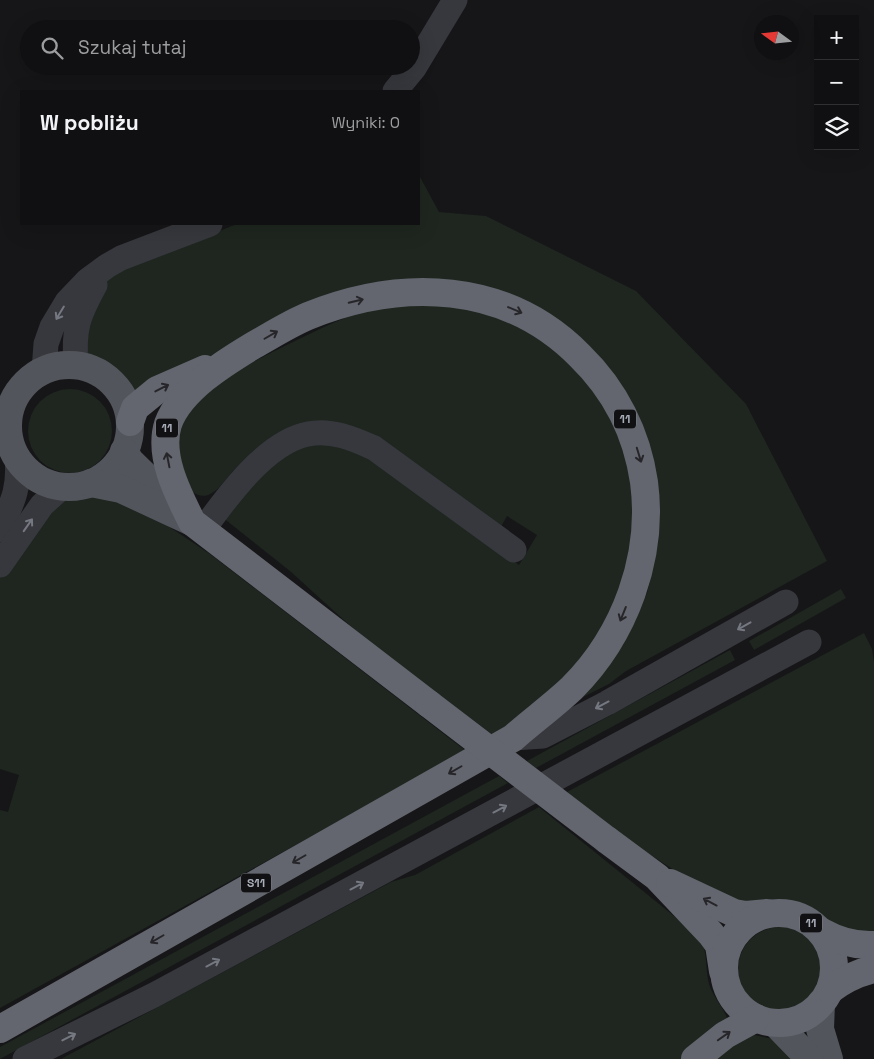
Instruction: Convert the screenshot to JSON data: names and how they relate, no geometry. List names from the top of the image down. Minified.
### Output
{"streets":{"highway":["11","S11"]},"crossings":[["11","S11"]],"north":"left","page":{"map_buttons":["+","−"],"search":"Szukaj tutaj","heading":["W pobliżu","Wyniki: 0"]}}
